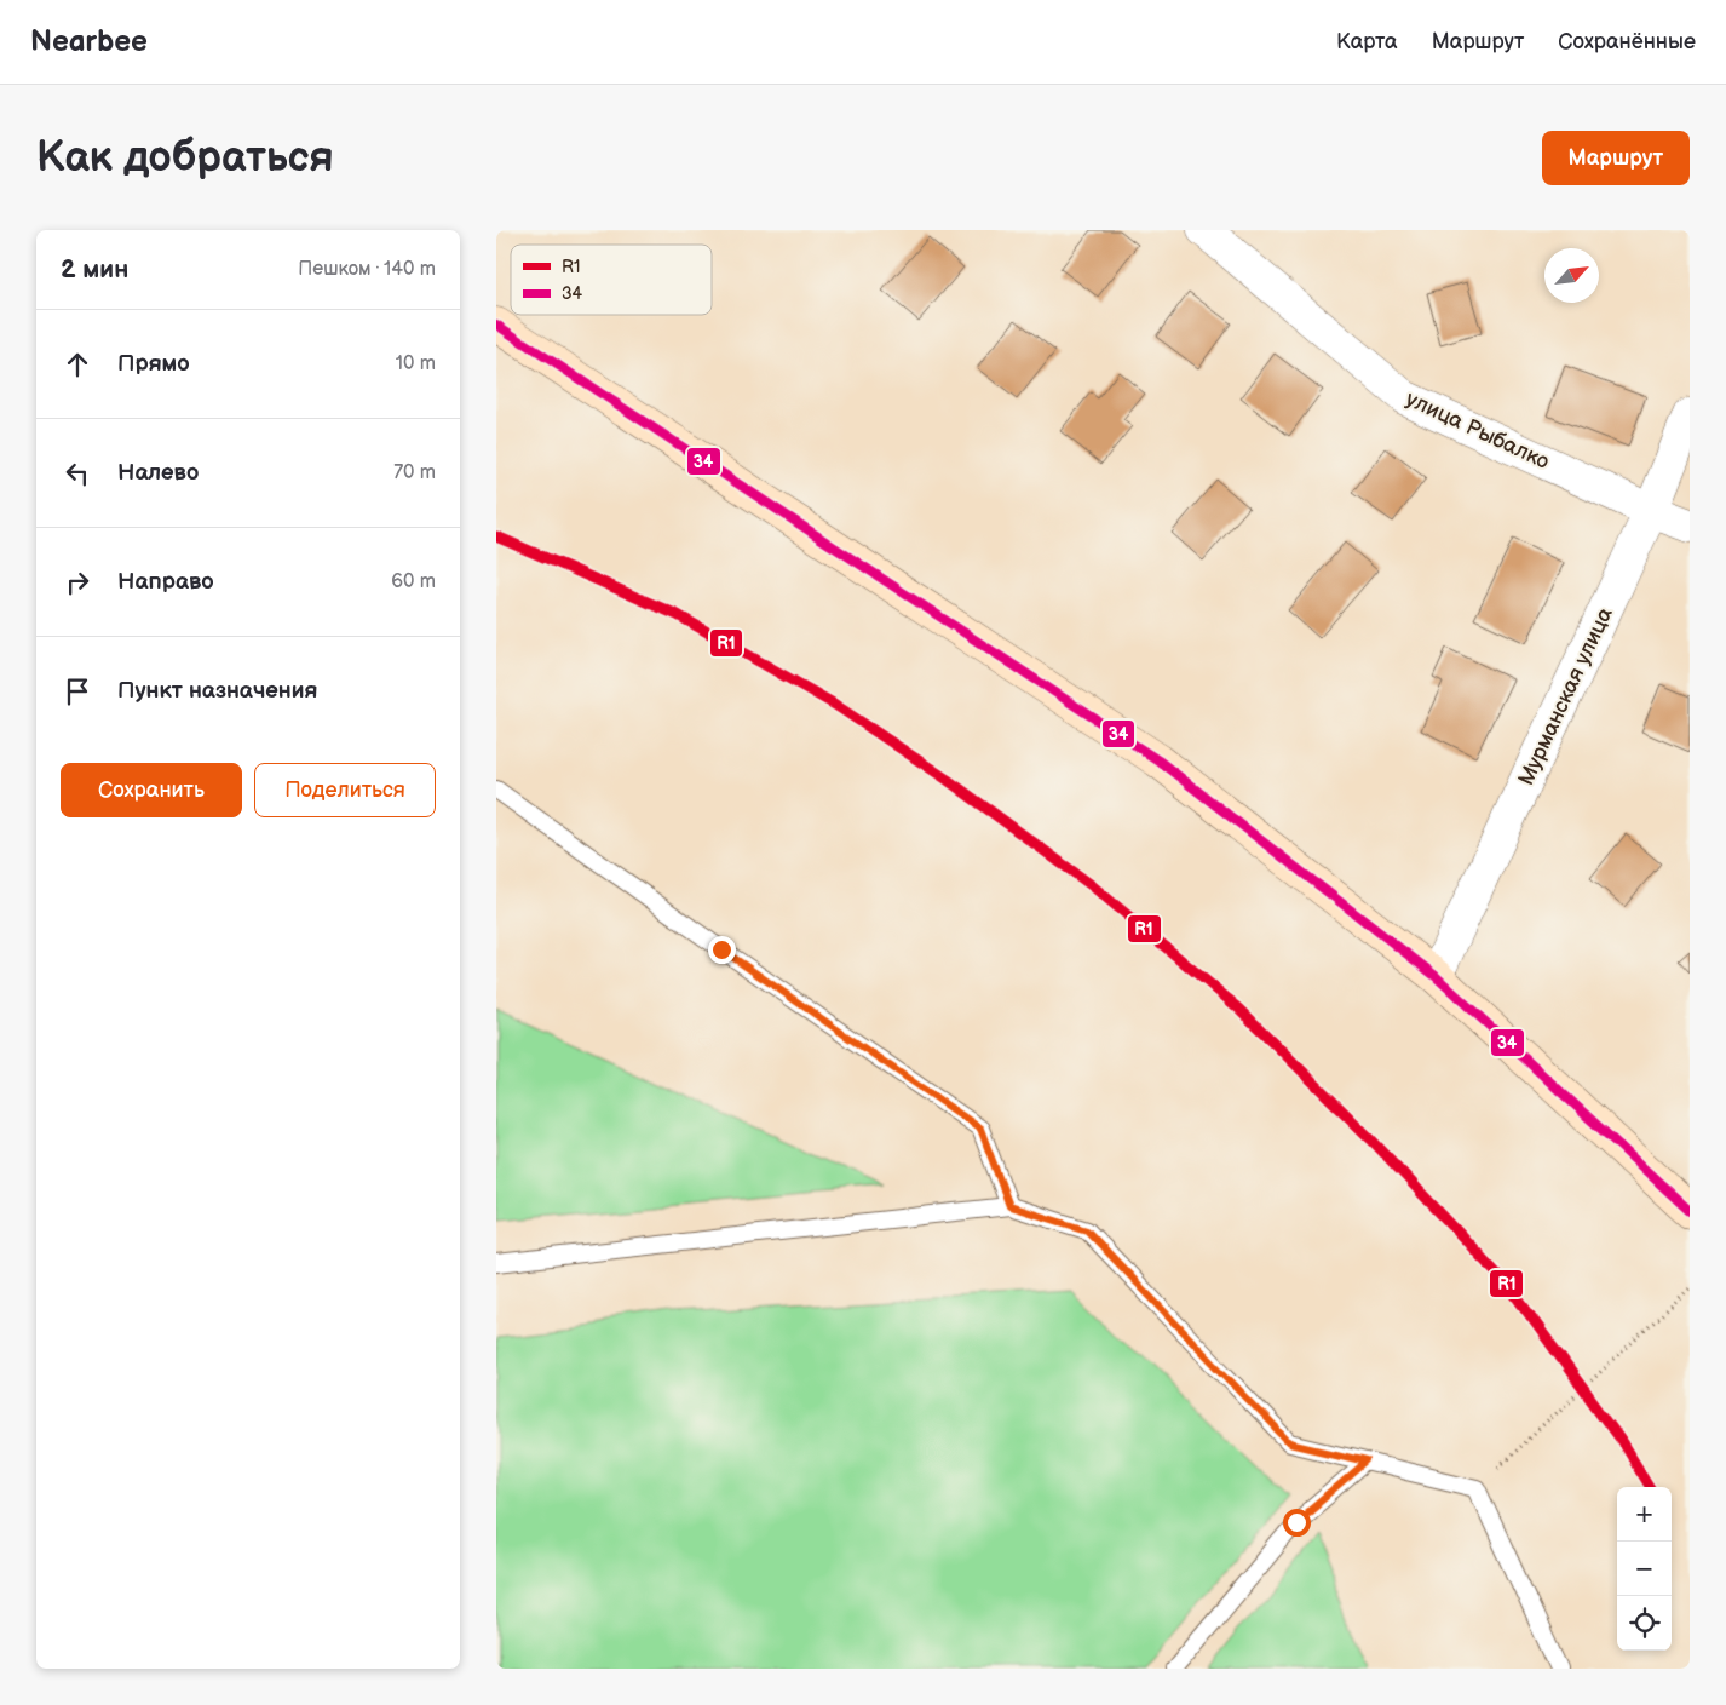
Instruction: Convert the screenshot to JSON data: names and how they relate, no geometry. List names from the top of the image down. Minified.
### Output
{"streets":{"street":["улица Рыбалко","Мурманская улица"]},"crossings":[["улица Рыбалко","Мурманская улица"]],"lines":["transit line 34","transit line R1"],"legend":["R1","34"],"north":"top right","page":{"header":"Nearbee","nav":["Карта","Маршрут","Сохранённые"],"buttons":["Маршрут",["Сохранить","Поделиться"]],"title":"Как добраться","heading":["2 мин","Пешком · 140 m"],"list":[["Прямо","10 m"],["Налево","70 m"],["Направо","60 m"],"Пункт назначения"],"map_buttons":["+","−"]}}
